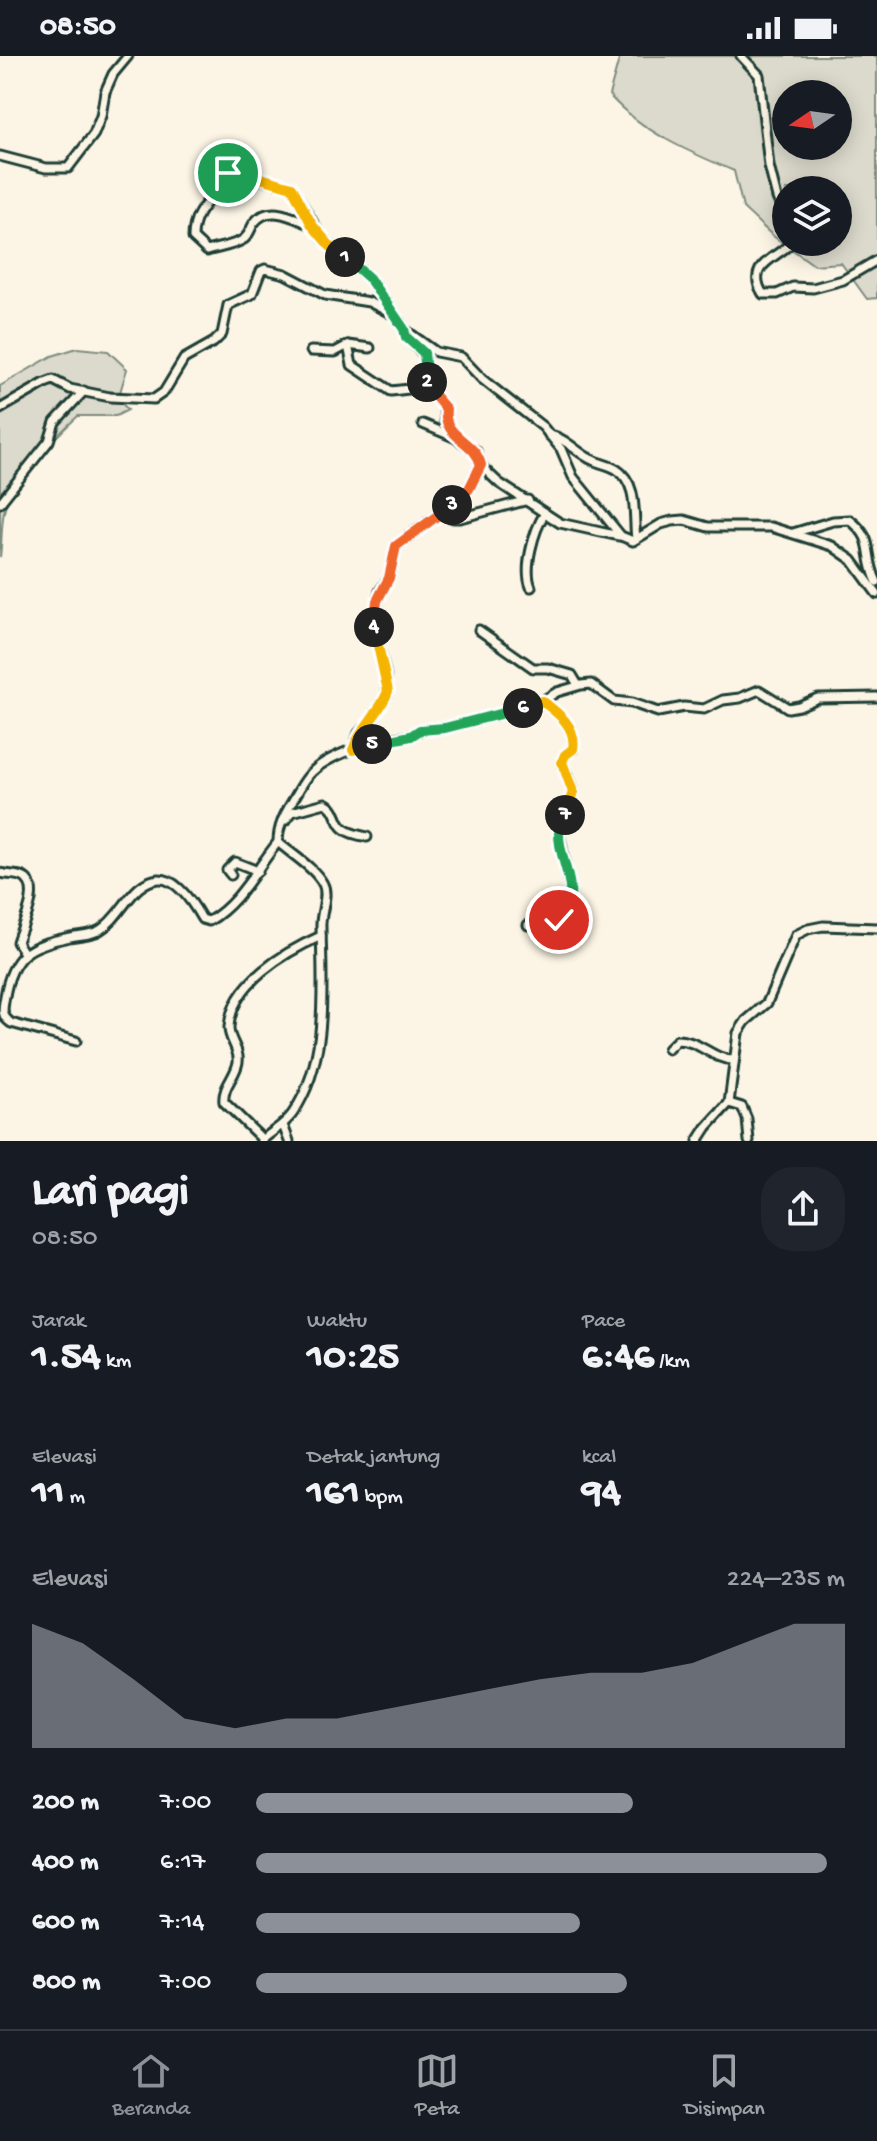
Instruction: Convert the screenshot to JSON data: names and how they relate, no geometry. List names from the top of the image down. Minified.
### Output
{"north":"left","page":{"status":"08:50","pins":["1","2","3","4","6","5","7"],"heading":["Lari pagi","08:50"],"stats":[["Jarak","1.54 km"],["Waktu","10:25"],["Pace","6:46 /km"],["Elevasi","11 m"],["Detak jantung","161 bpm"],["kcal","94"]],"chart":["Elevasi","224–235 m"],"list":[{"name":"200 m","note":"7:00"},{"name":"400 m","note":"6:17"},{"name":"600 m","note":"7:14"},{"name":"800 m","note":"7:00"}],"tabs":["Beranda","Peta","Disimpan"]}}
